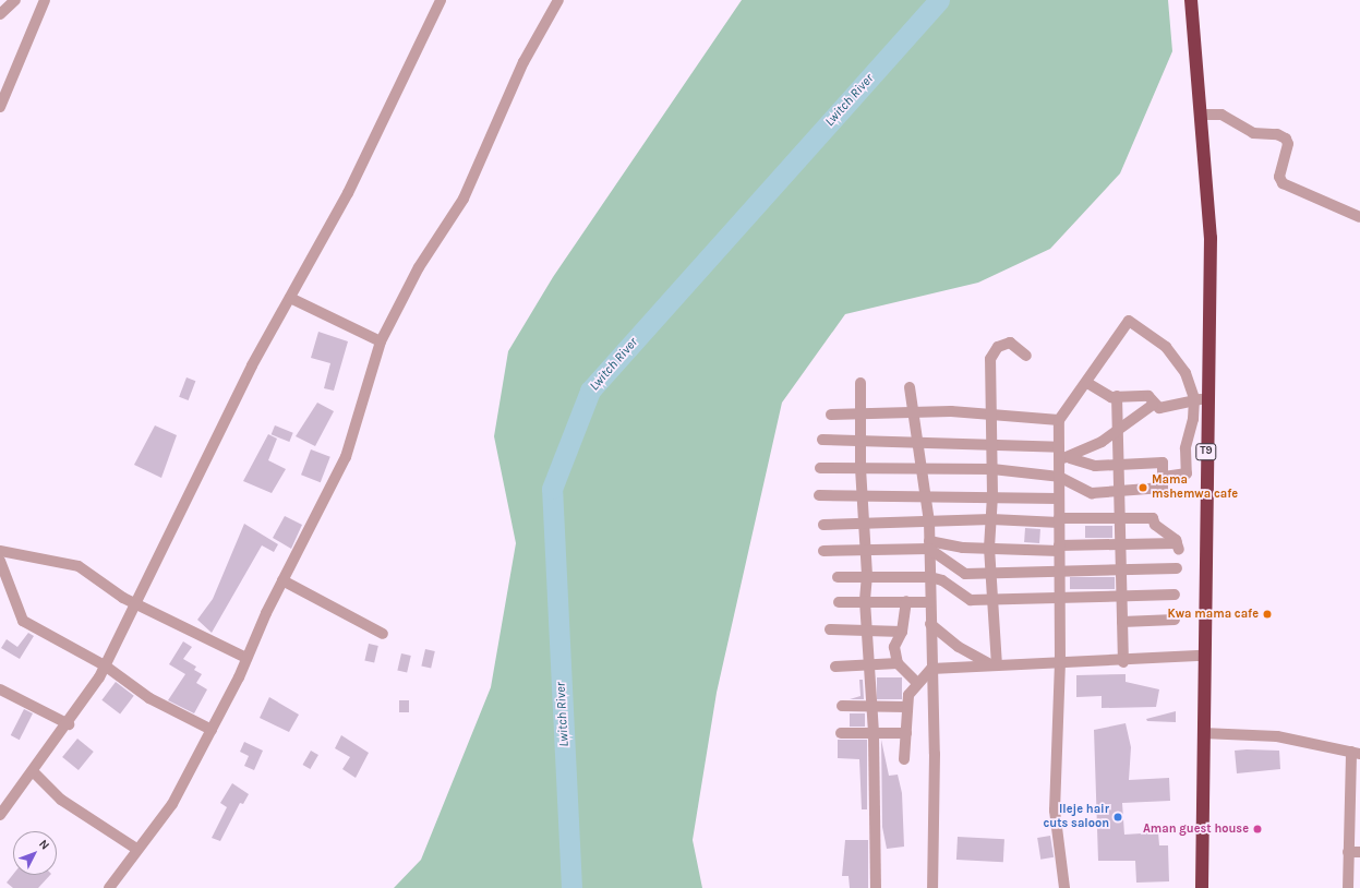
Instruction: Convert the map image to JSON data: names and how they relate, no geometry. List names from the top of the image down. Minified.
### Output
{"streets":{"highway":["T9"]},"water":["Lwitch River"],"places":["Mama mshemwa cafe","Kwa mama cafe","Ileje hair cuts saloon","Aman guest house"],"north":"top right"}
